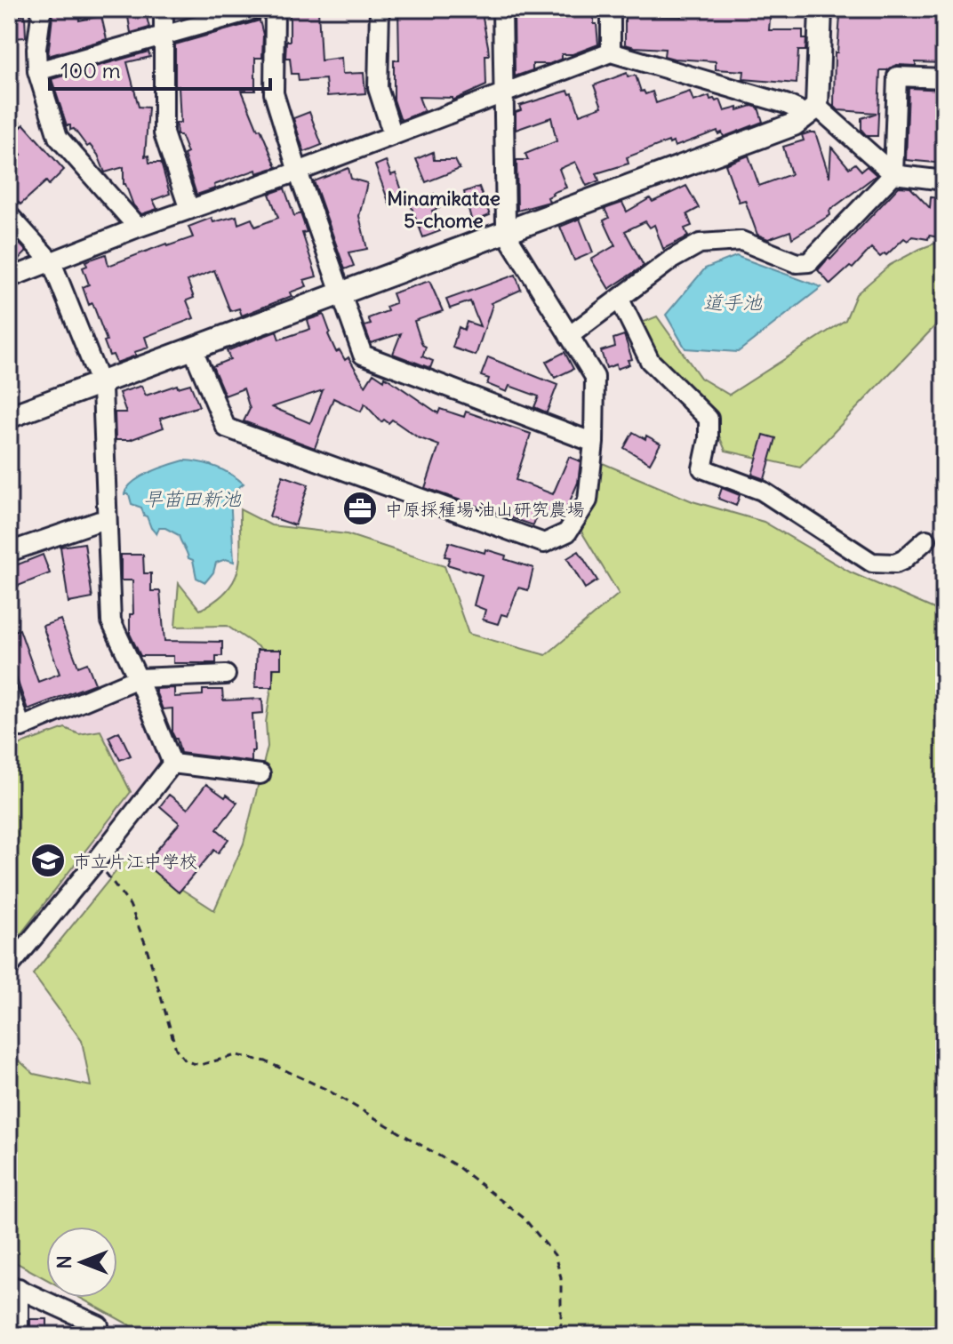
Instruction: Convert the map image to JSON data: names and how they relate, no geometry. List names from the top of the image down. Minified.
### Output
{"districts":["Minamikatae 5-chome"],"water":["道手池","早苗田新池"],"places":{"office":["中原採種場 油山研究農場"],"school or university":["市立片江中学校"]},"scale_bar":"100 m","north":"left"}
